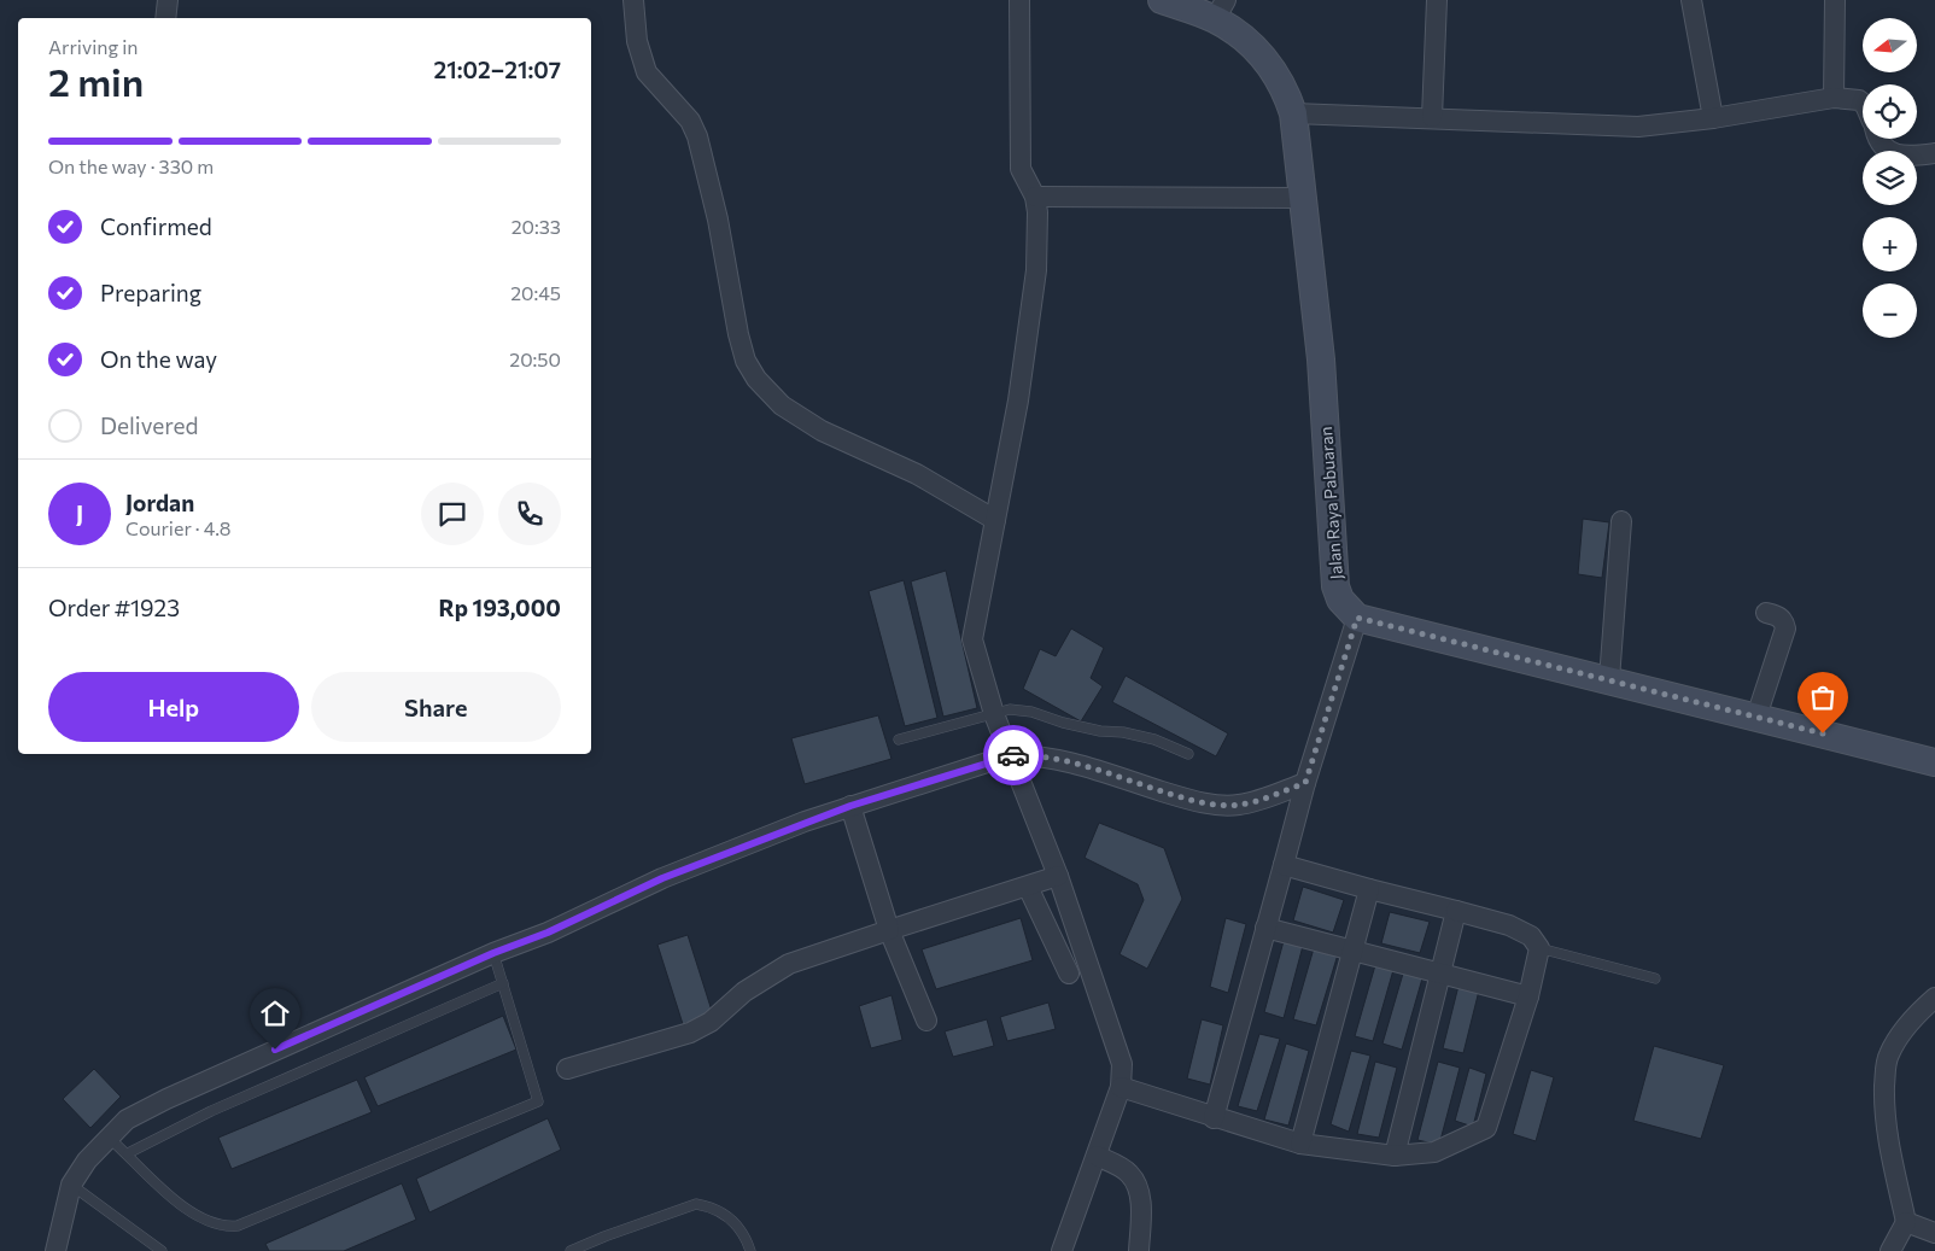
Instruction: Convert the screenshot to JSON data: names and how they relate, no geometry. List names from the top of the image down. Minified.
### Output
{"streets":{"street":["Jalan Raya Pabuaran"]},"north":"left","page":{"map_buttons":["+","−"],"heading":["2 min","Arriving in","21:02–21:07"],"panel":["Jordan","Courier · 4.8","Order #1923","Rp 193,000"],"bar":"On the way · 330 m","list":[["Confirmed","20:33"],["Preparing","20:45"],["On the way","20:50"],"Delivered"],"round":"J","buttons":["Help","Share"]}}
